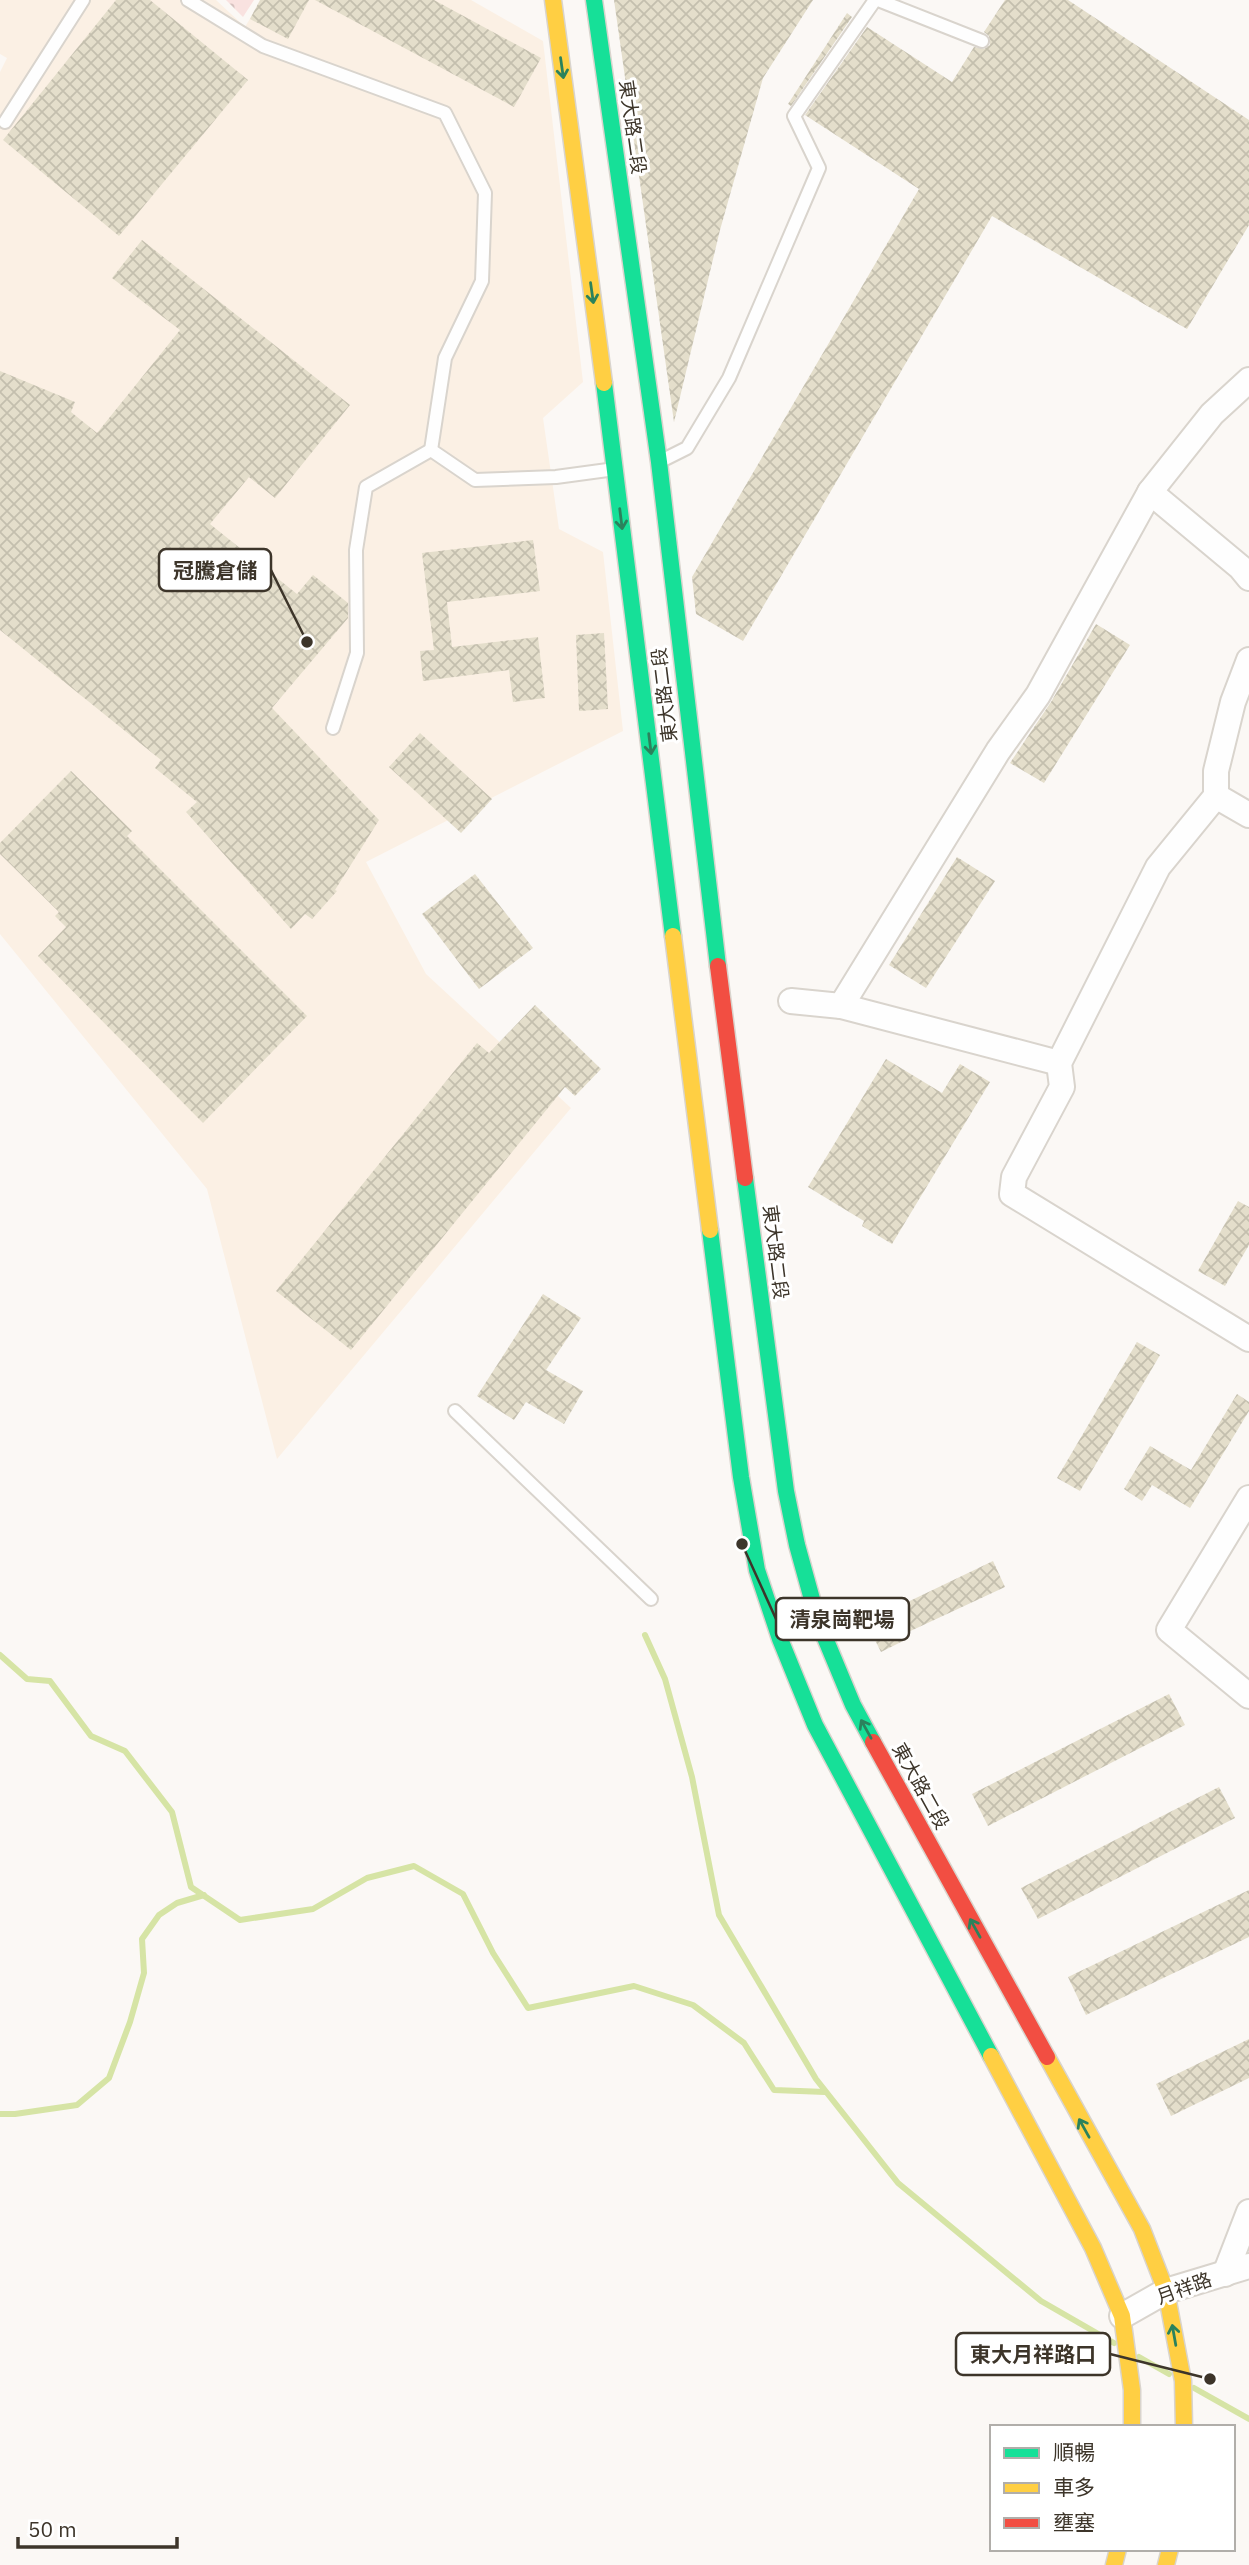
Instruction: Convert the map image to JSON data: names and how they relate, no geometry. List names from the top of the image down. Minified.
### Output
{"streets":{"street":["東大路二段","月祥路"]},"crossings":[["東大路二段","月祥路"]],"places":["冠騰倉儲","清泉崗靶場","東大月祥路口"],"legend":["順暢","車多","壅塞"],"scale_bar":"50 m"}
